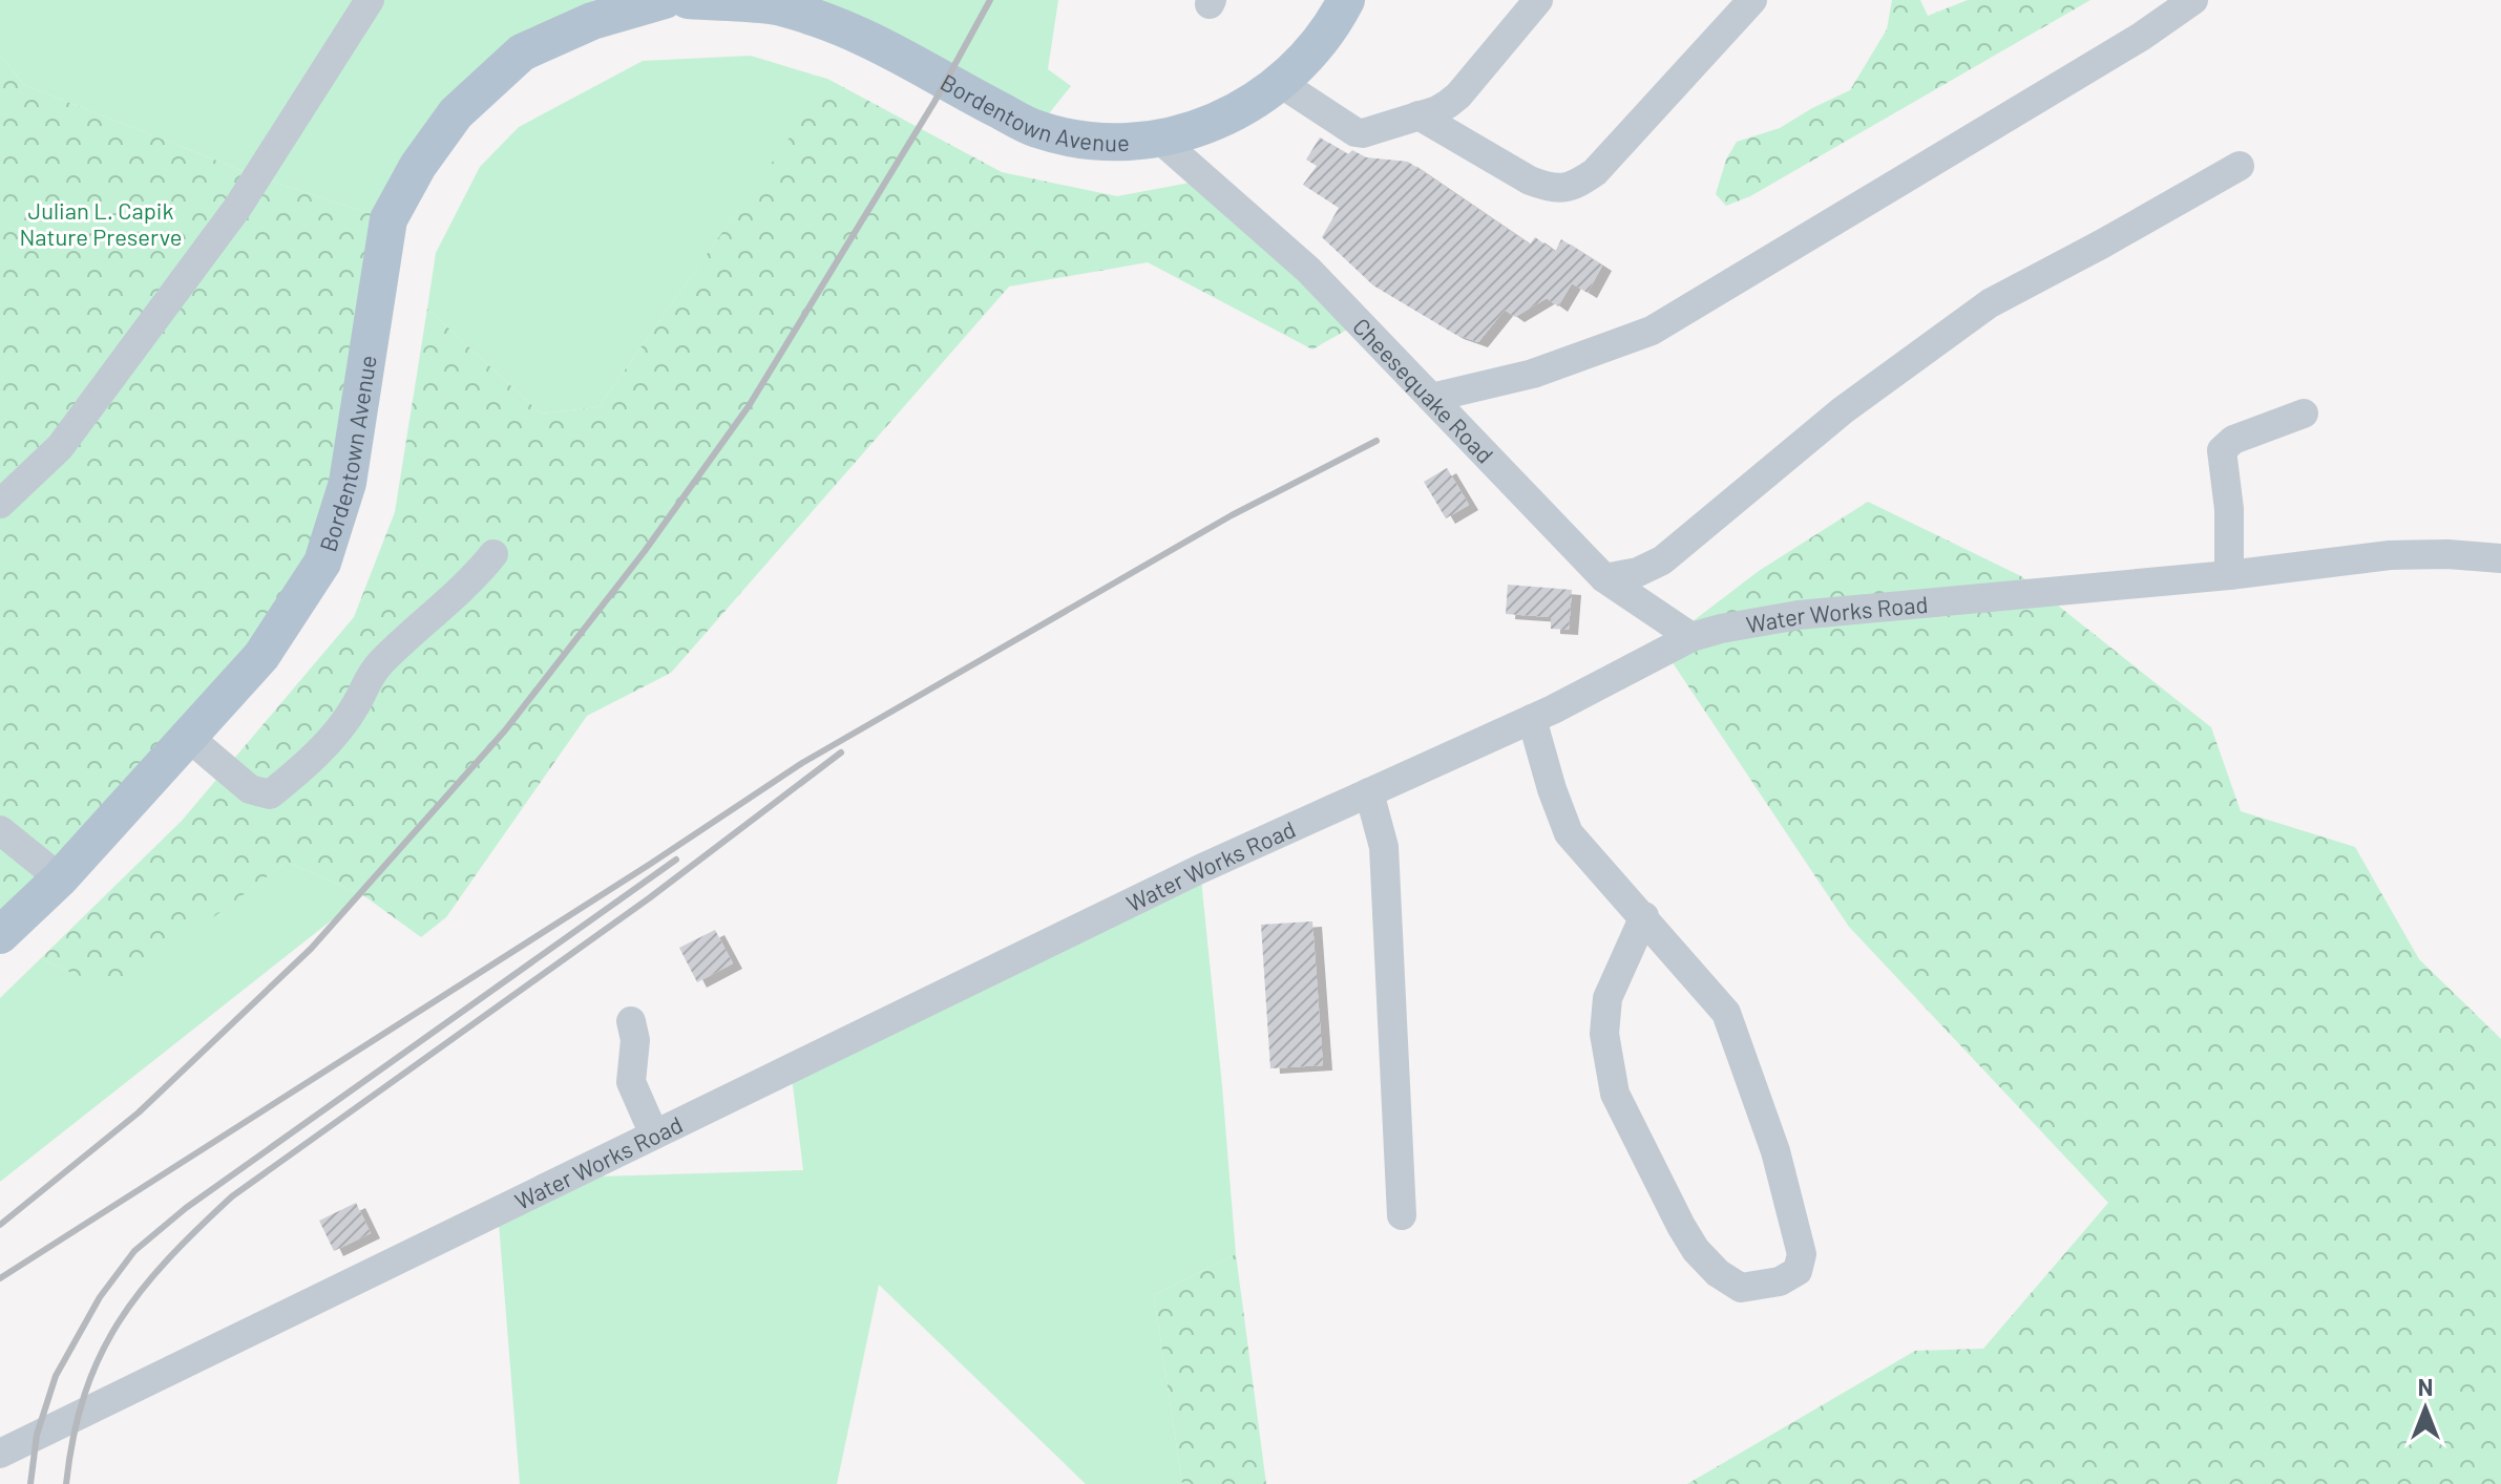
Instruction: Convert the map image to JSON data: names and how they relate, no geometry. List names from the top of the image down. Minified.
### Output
{"streets":{"main road":["Bordentown Avenue"],"street":["Cheesequake Road","Water Works Road"]},"crossings":[["Bordentown Avenue","Cheesequake Road"],["Cheesequake Road","Water Works Road"]],"parks":["Julian L. Capik Nature Preserve"],"north":"top"}
